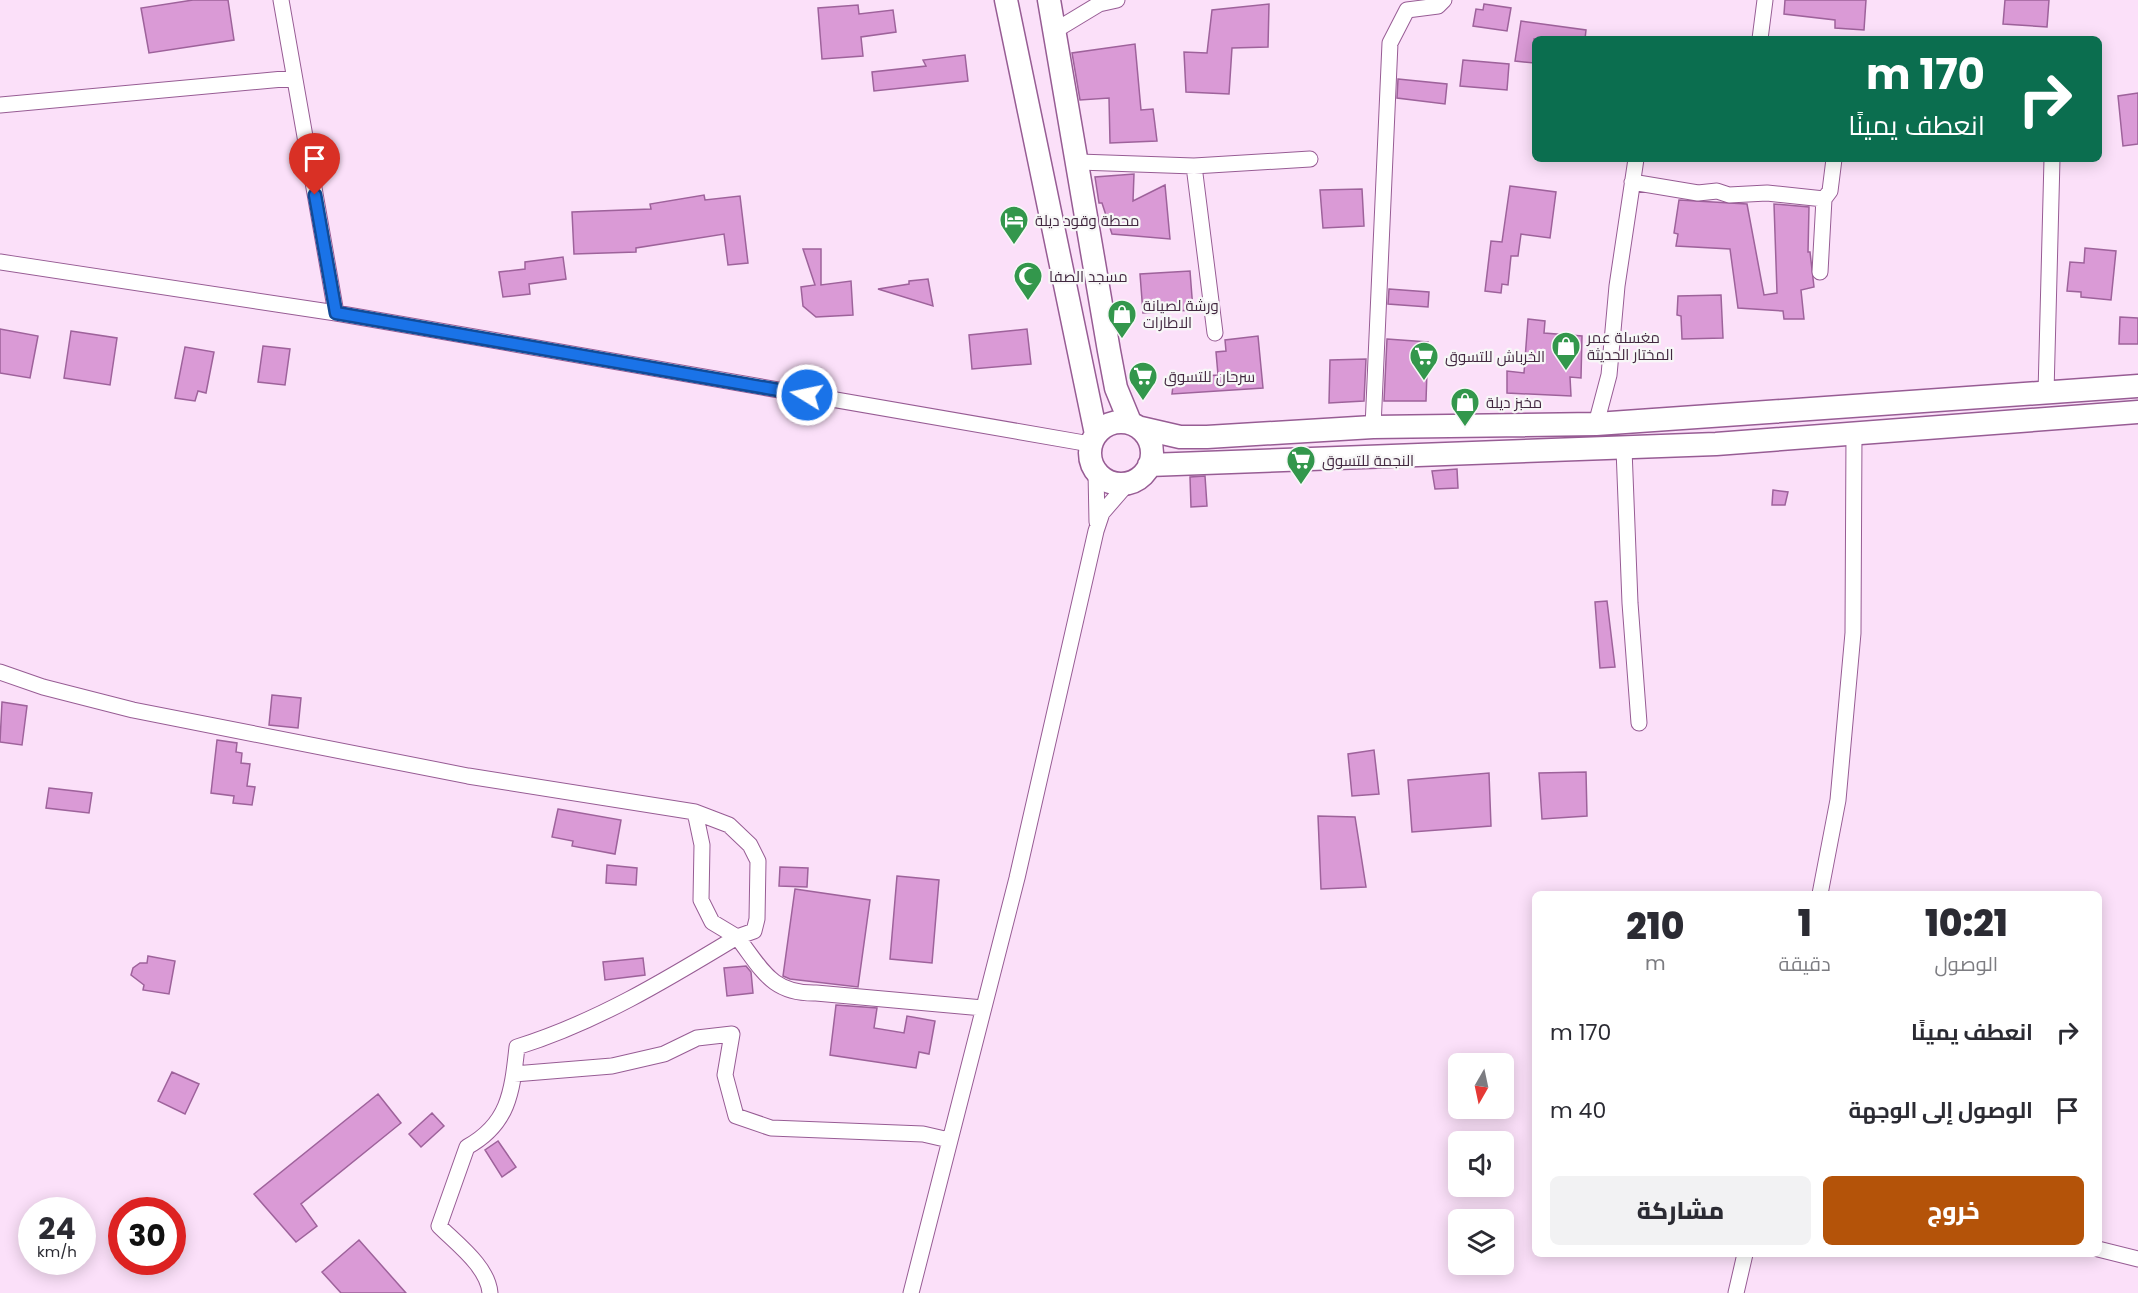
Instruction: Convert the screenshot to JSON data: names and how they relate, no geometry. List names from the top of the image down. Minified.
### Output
{"places":{"hotel":["محطة وقود ديلة"],"mosque":["مسجد الصفا"],"shop":["ورشة لصيانة الاطارات","مغسلة عمر المختار الحديثة","مخبز ديلة"],"supermarket":["الخرباش للتسوق","سرحان للتسوق","النجمة للتسوق"]},"north":"bottom","page":{"turn":["170 m","انعطف يمينًا"],"eta":["10:21","الوصول","1","دقيقة","210","m"],"list":[{"name":"انعطف يمينًا","value":"170 m"},{"name":"الوصول إلى الوجهة","value":"40 m"}],"buttons":["خروج","مشاركة"],"speed":"24 km/h","limit":"30"}}
